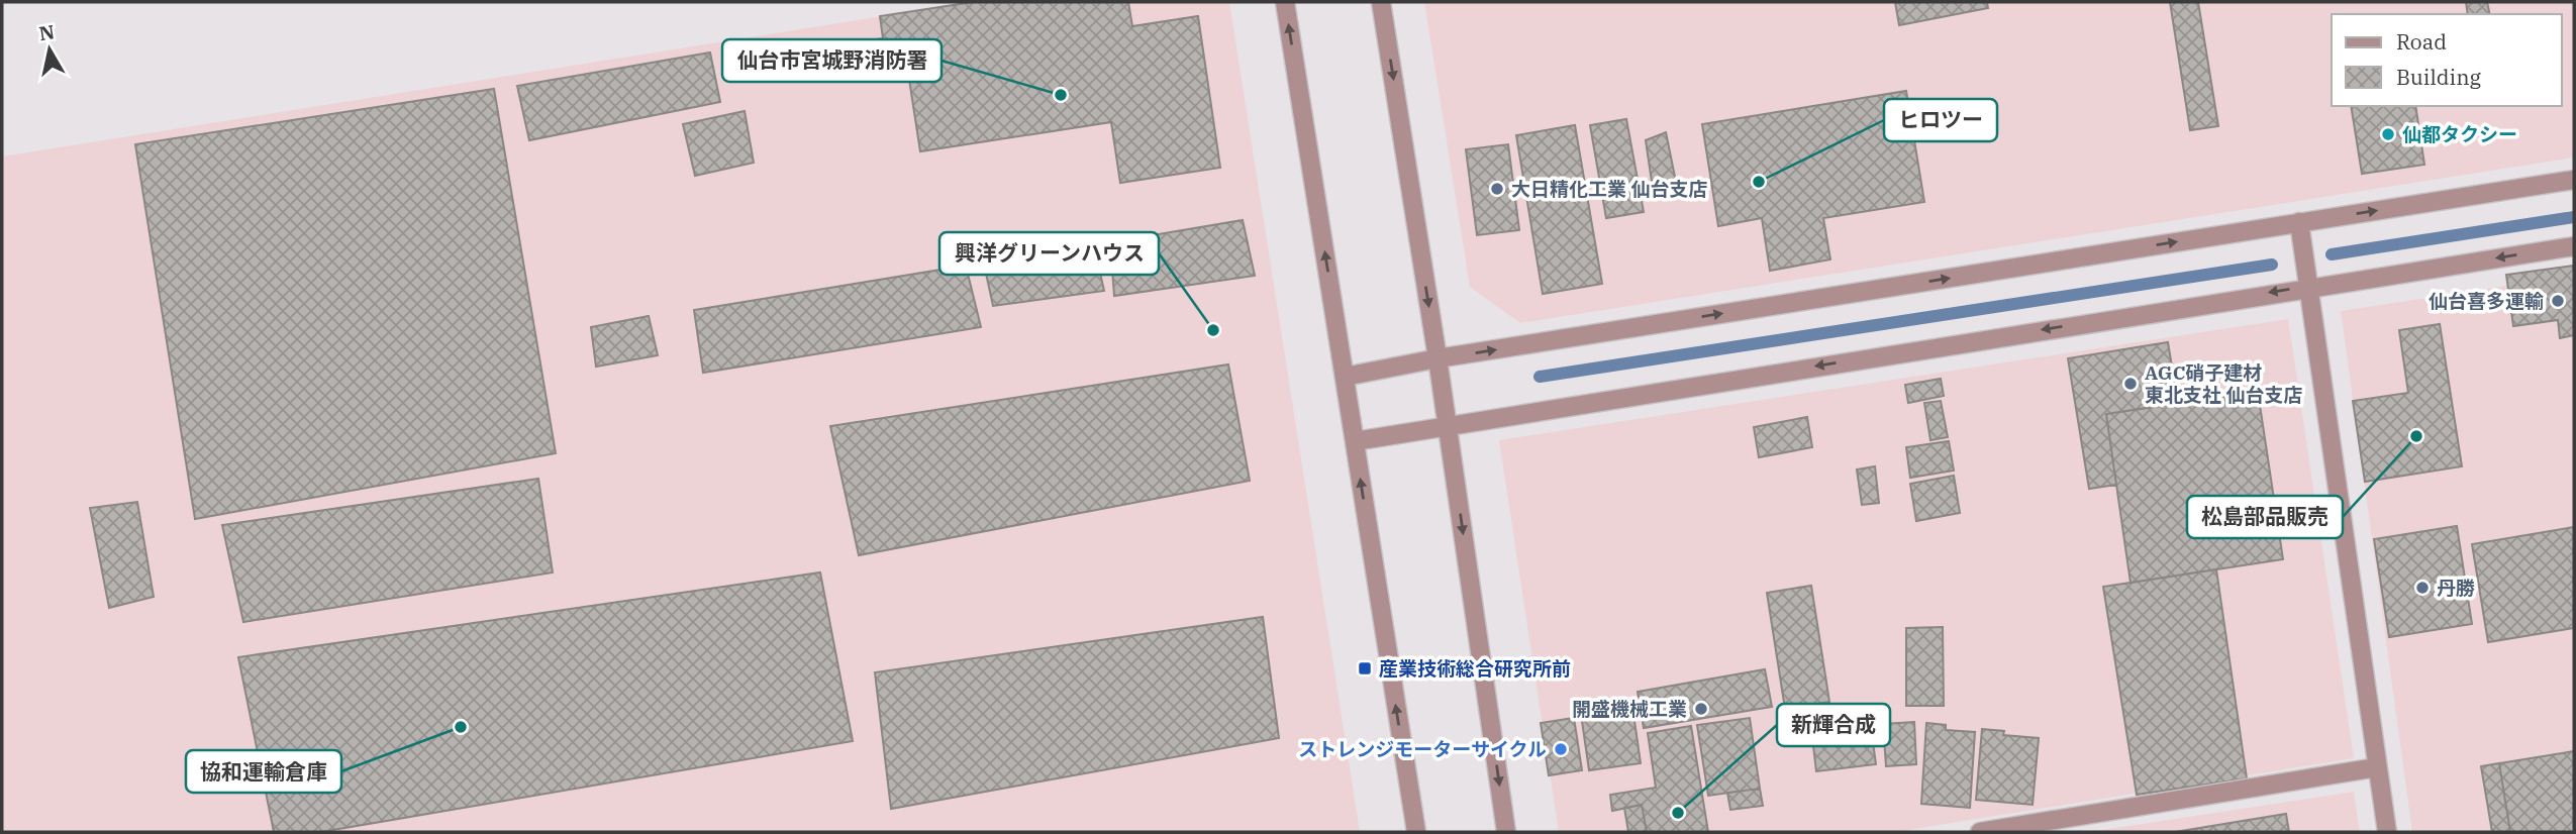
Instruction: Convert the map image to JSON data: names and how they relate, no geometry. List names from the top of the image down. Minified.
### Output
{"places":{"other":["仙台市宮城野消防署","仙都タクシー","ヒロツー","大日精化工業 仙台支店","仙台喜多運輸","興洋グリーンハウス","AGC硝子建材 東北支社 仙台支店","松島部品販売","丹勝","開盛機械工業","協和運輸倉庫","ストレンジモーターサイクル","新輝合成"],"transit":["産業技術総合研究所前"]},"legend":["Road","Building"],"north":"top"}
